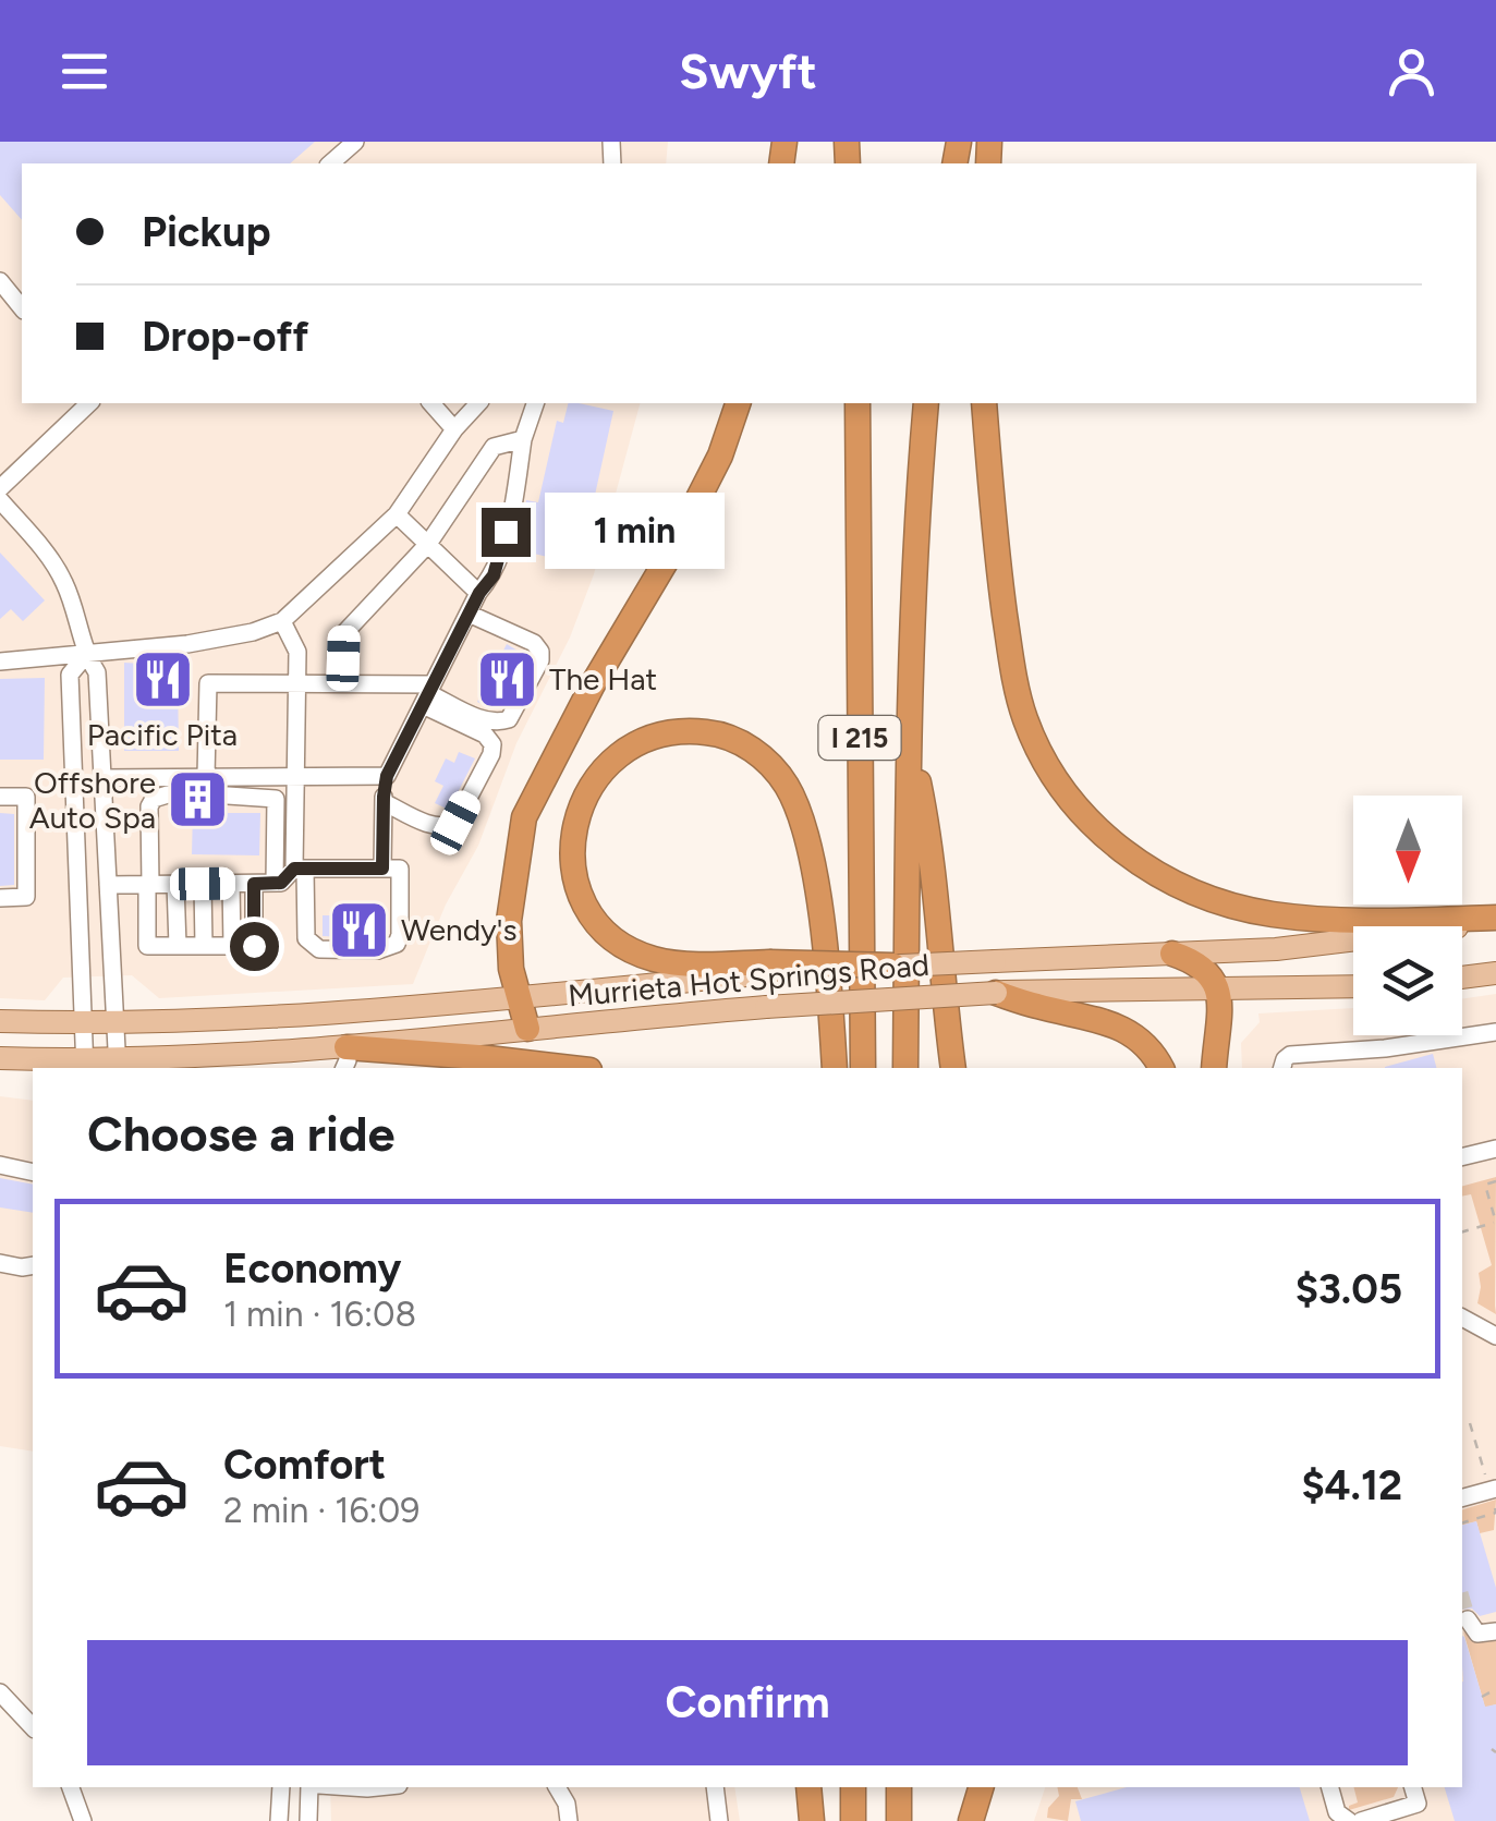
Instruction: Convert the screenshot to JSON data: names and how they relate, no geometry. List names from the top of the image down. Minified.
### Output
{"streets":{"highway":["I 215"],"main road":["Murrieta Hot Springs Road"]},"places":{"restaurant":["Pacific Pita","The Hat","Wendy's"],"building":["Offshore Auto Spa"]},"north":"bottom","page":{"header":"Swyft","banner":["Pickup","Drop-off"],"bubble":"1 min","heading":"Choose a ride","list":[{"name":"Economy","note":"1 min · 16:08","value":"$3.05"},{"name":"Comfort","note":"2 min · 16:09","value":"$4.12"}],"buttons":"Confirm"}}
